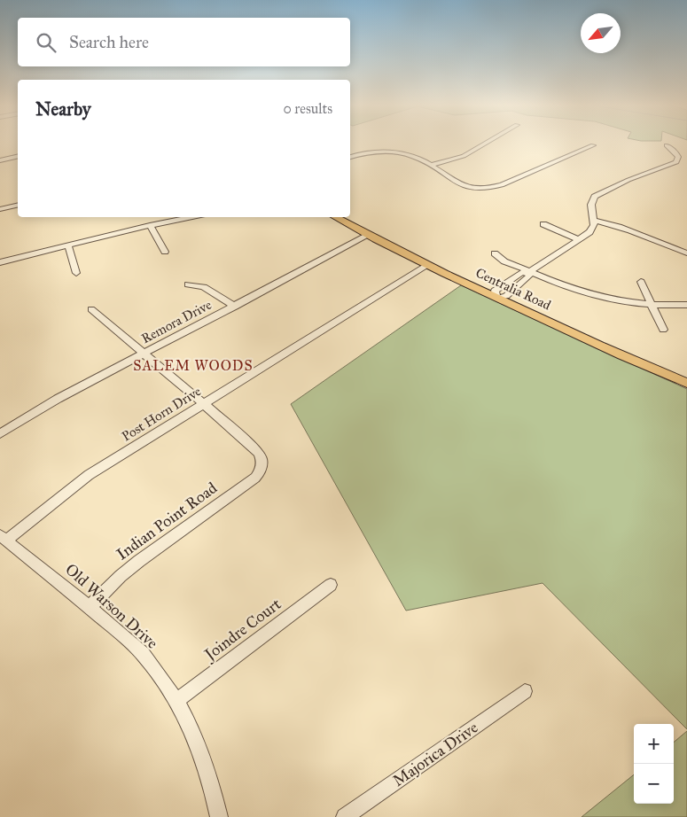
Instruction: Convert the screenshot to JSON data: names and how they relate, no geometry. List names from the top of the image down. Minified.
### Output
{"streets":{"main road":["Centralia Road"],"street":["Remora Drive","Post Horn Drive","Indian Point Road","Old Warson Drive","Joindre Court","Majorica Drive"]},"crossings":[["Centralia Road","Remora Drive"],["Centralia Road","Post Horn Drive"],["Post Horn Drive","Indian Point Road"],["Post Horn Drive","Old Warson Drive"],["Indian Point Road","Old Warson Drive"],["Old Warson Drive","Joindre Court"]],"districts":["SALEM WOODS"],"north":"bottom left","page":{"search":"Search here","heading":["Nearby","0 results"],"map_buttons":["+","−"]}}
